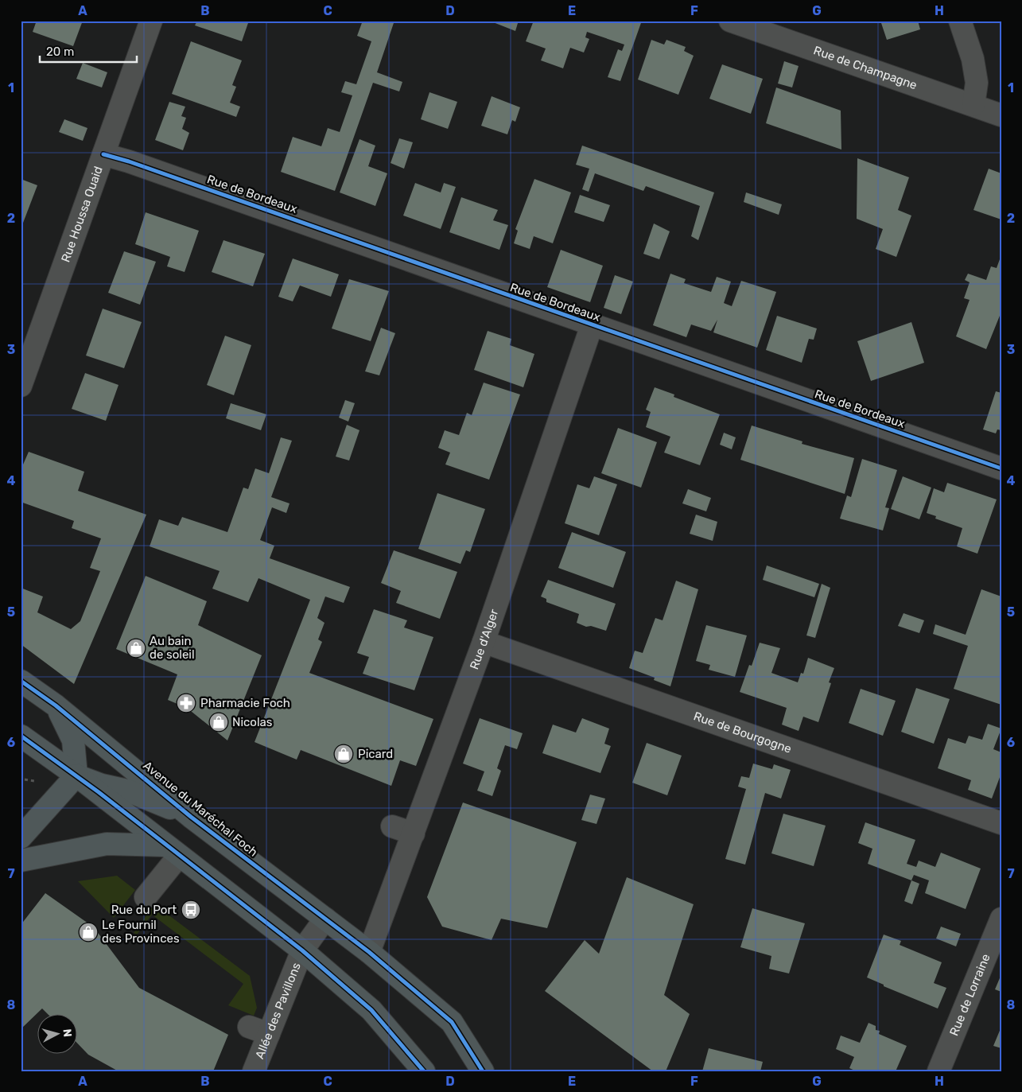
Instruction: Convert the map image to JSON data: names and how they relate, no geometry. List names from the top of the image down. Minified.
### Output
{"streets":{"main road":["Avenue du Maréchal Foch"],"street":["Rue de Champagne","Rue de Bordeaux","Rue Houssa Ouaid","Rue d'Alger","Rue de Bourgogne","Rue de Lorraine","Allée des Pavillons"]},"crossings":[["Rue de Bordeaux","Rue Houssa Ouaid"],["Rue de Bordeaux","Rue d'Alger"],["Rue d'Alger","Rue de Bourgogne"],["Rue d'Alger","Avenue du Maréchal Foch"],["Avenue du Maréchal Foch","Allée des Pavillons"]],"places":{"shop":["Au bain de soleil","Nicolas","Picard","Le Fournil des Provinces"],"pharmacy":["Pharmacie Foch"],"bus stop":["Rue du Port"]},"scale_bar":"20 m","north":"right","grid":{"columns":["A","B","C","D","E","F","G","H"],"rows":["1","2","3","4","5","6","7","8"]}}
